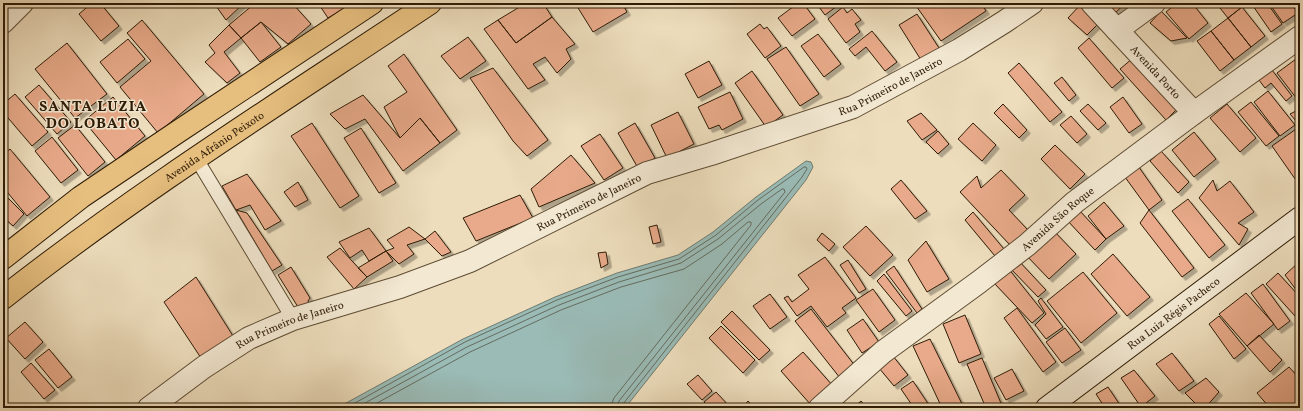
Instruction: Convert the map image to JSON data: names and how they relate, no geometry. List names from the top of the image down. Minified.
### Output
{"streets":{"main road":["Avenida Afrânio Peixoto"],"street":["Avenida Porto","Rua Primeiro de Janeiro","Avenida São Roque","Rua Luiz Régis Pacheco"]},"crossings":[["Avenida Porto","Avenida São Roque"]],"districts":["SANTA LUZIA DO LOBATO"]}
